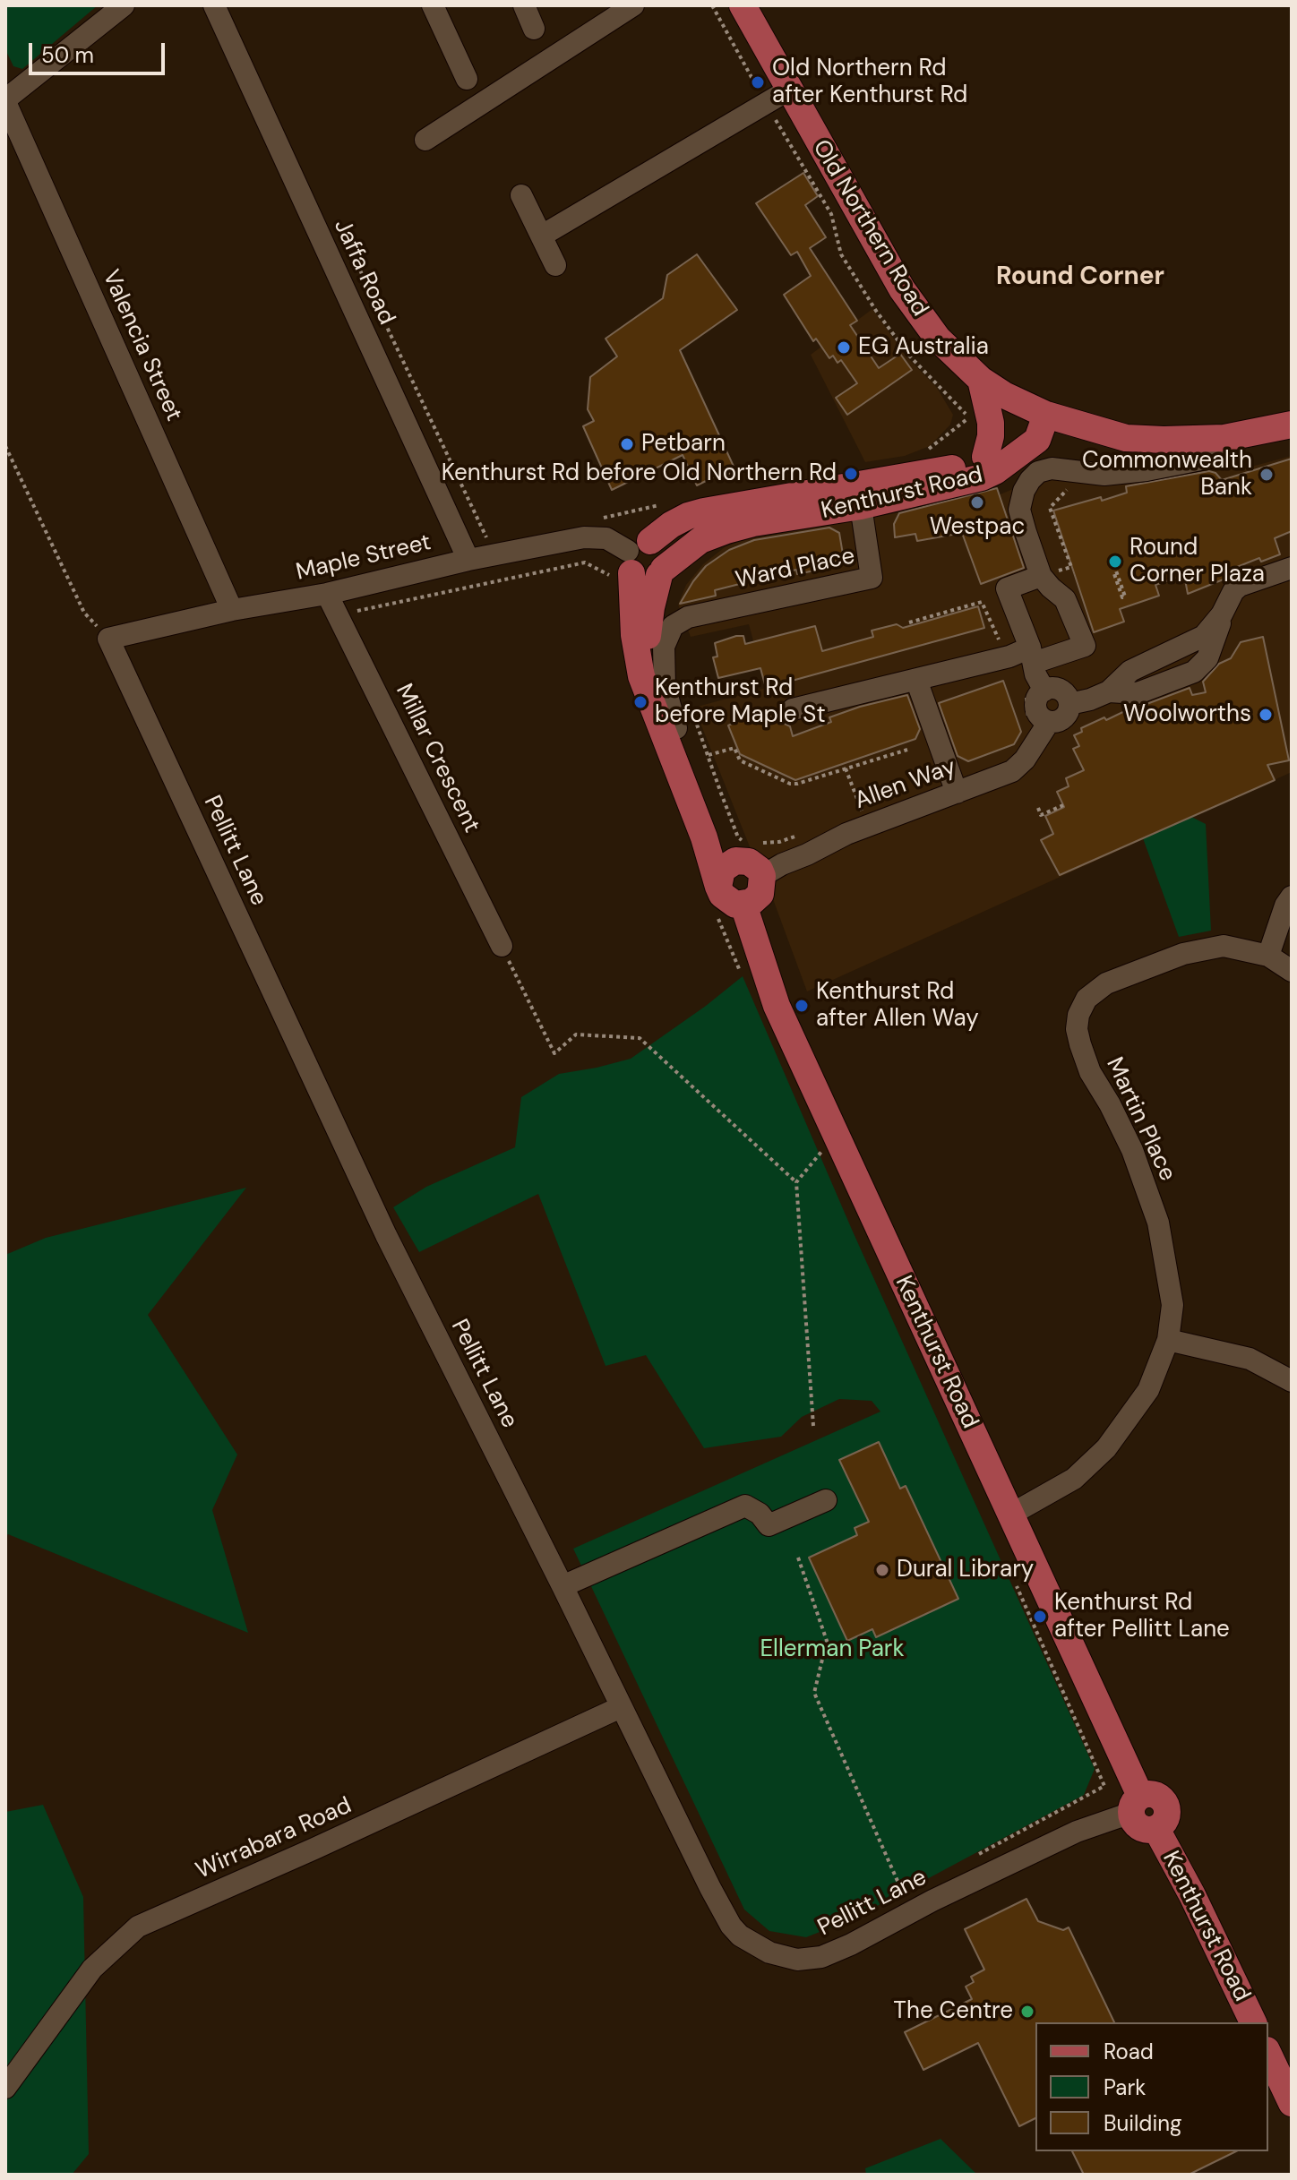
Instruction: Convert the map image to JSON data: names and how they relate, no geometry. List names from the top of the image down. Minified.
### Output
{"streets":{"main road":["Old Northern Road","Kenthurst Road"],"street":["Jaffa Road","Valencia Street","Maple Street","Ward Place","Millar Crescent","Allen Way","Pellitt Lane","Martin Place","Wirrabara Road"]},"crossings":[["Old Northern Road","Kenthurst Road"],["Jaffa Road","Maple Street"],["Valencia Street","Maple Street"],["Kenthurst Road","Maple Street"],["Kenthurst Road","Ward Place"],["Kenthurst Road","Allen Way"],["Kenthurst Road","Pellitt Lane"],["Kenthurst Road","Martin Place"],["Maple Street","Millar Crescent"],["Maple Street","Pellitt Lane"],["Pellitt Lane","Wirrabara Road"]],"districts":["Round Corner"],"parks":["Ellerman Park"],"places":["Old Northern Rd after Kenthurst Rd","EG Australia","Petbarn","Kenthurst Rd before Old Northern Rd","Commonwealth Bank","Westpac","Round Corner Plaza","Kenthurst Rd before Maple St","Woolworths","Kenthurst Rd after Allen Way","Dural Library","Kenthurst Rd after Pellitt Lane","The Centre"],"legend":["Road","Park","Building"],"scale_bar":"50 m"}
